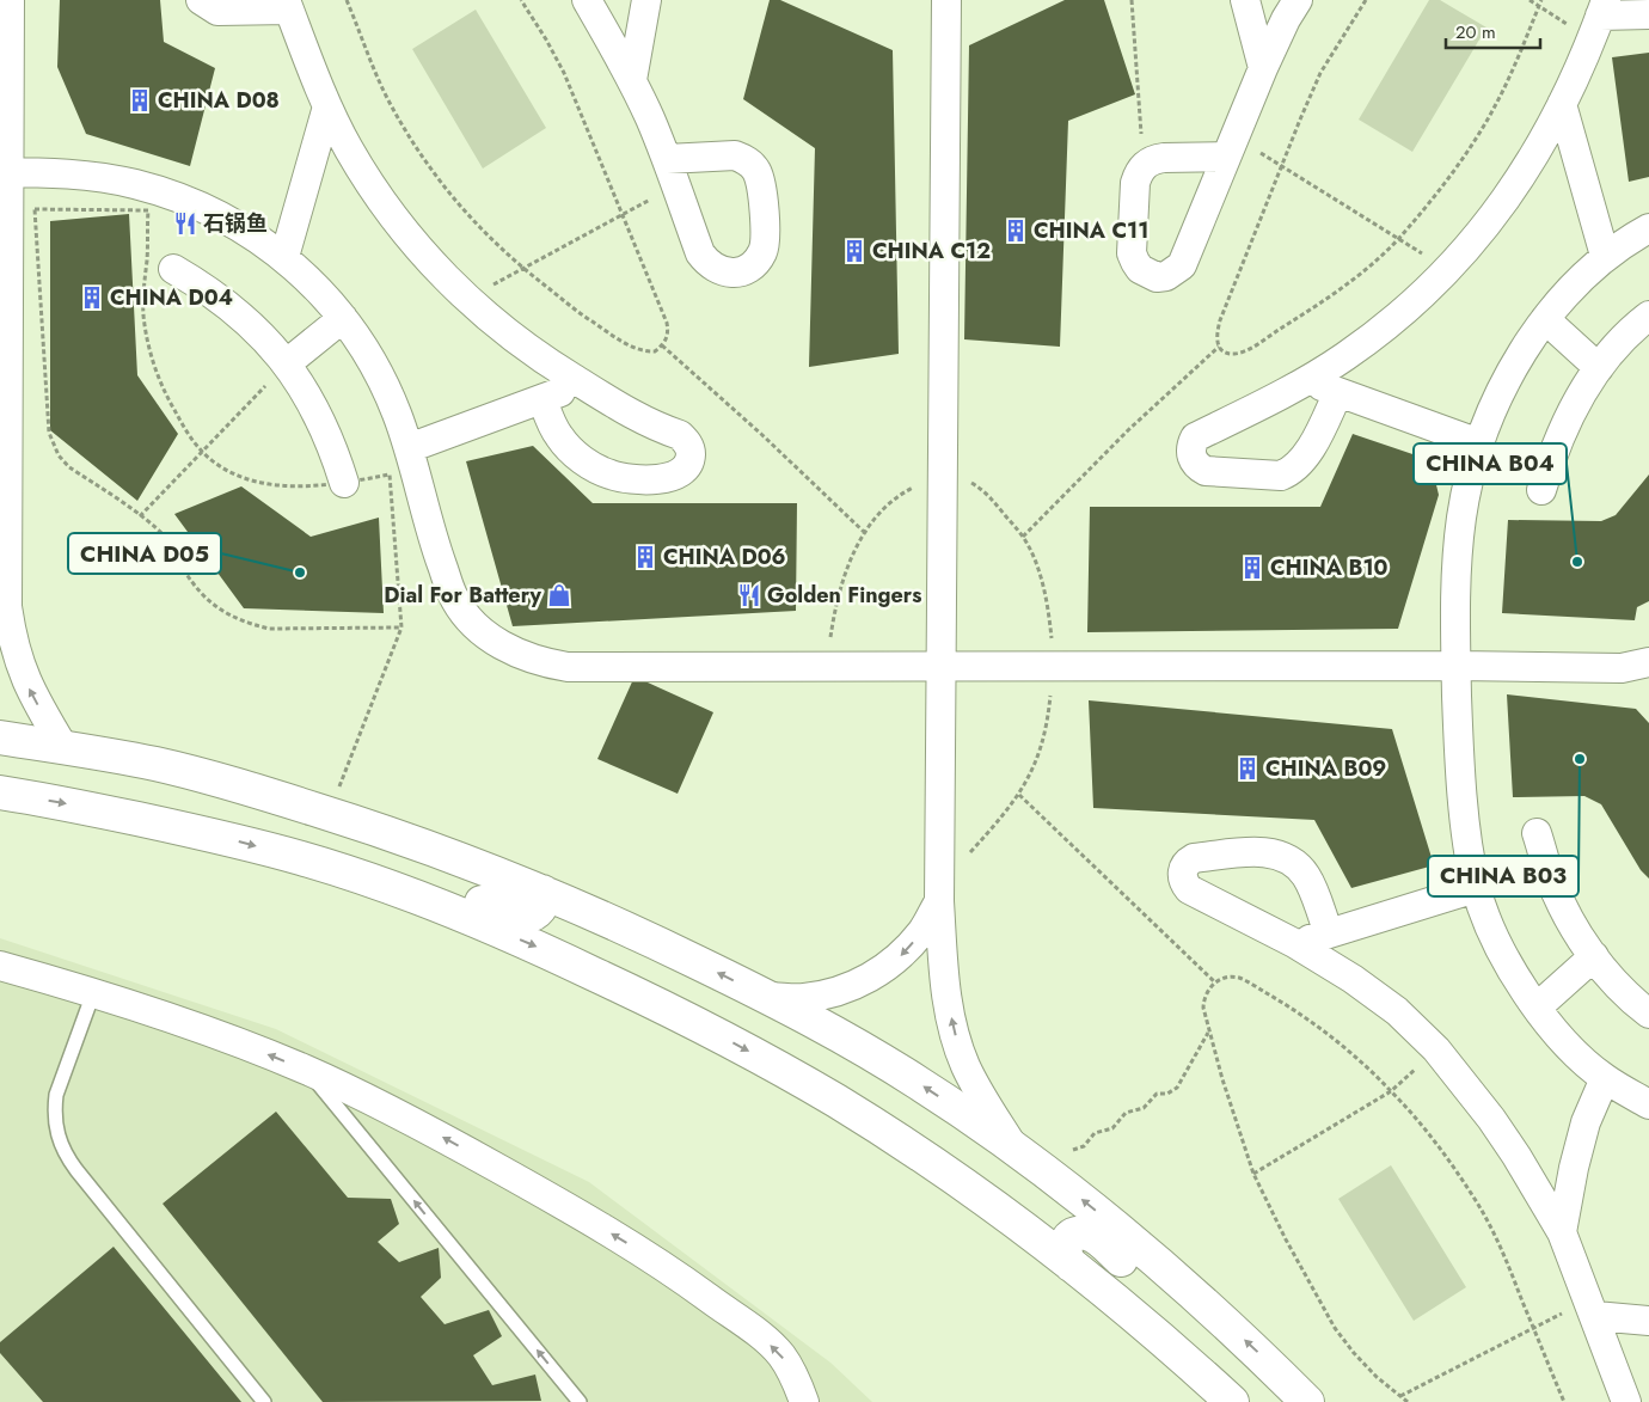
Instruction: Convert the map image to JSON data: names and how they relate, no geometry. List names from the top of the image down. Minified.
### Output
{"places":{"building":["CHINA D08","CHINA C11","CHINA C12","CHINA D04","CHINA D06","CHINA B10","CHINA B09"],"restaurant":["石锅鱼","Golden Fingers"],"other":["CHINA B04","CHINA D05","CHINA B03"],"shop":["Dial For Battery"]},"scale_bar":"20 m"}
